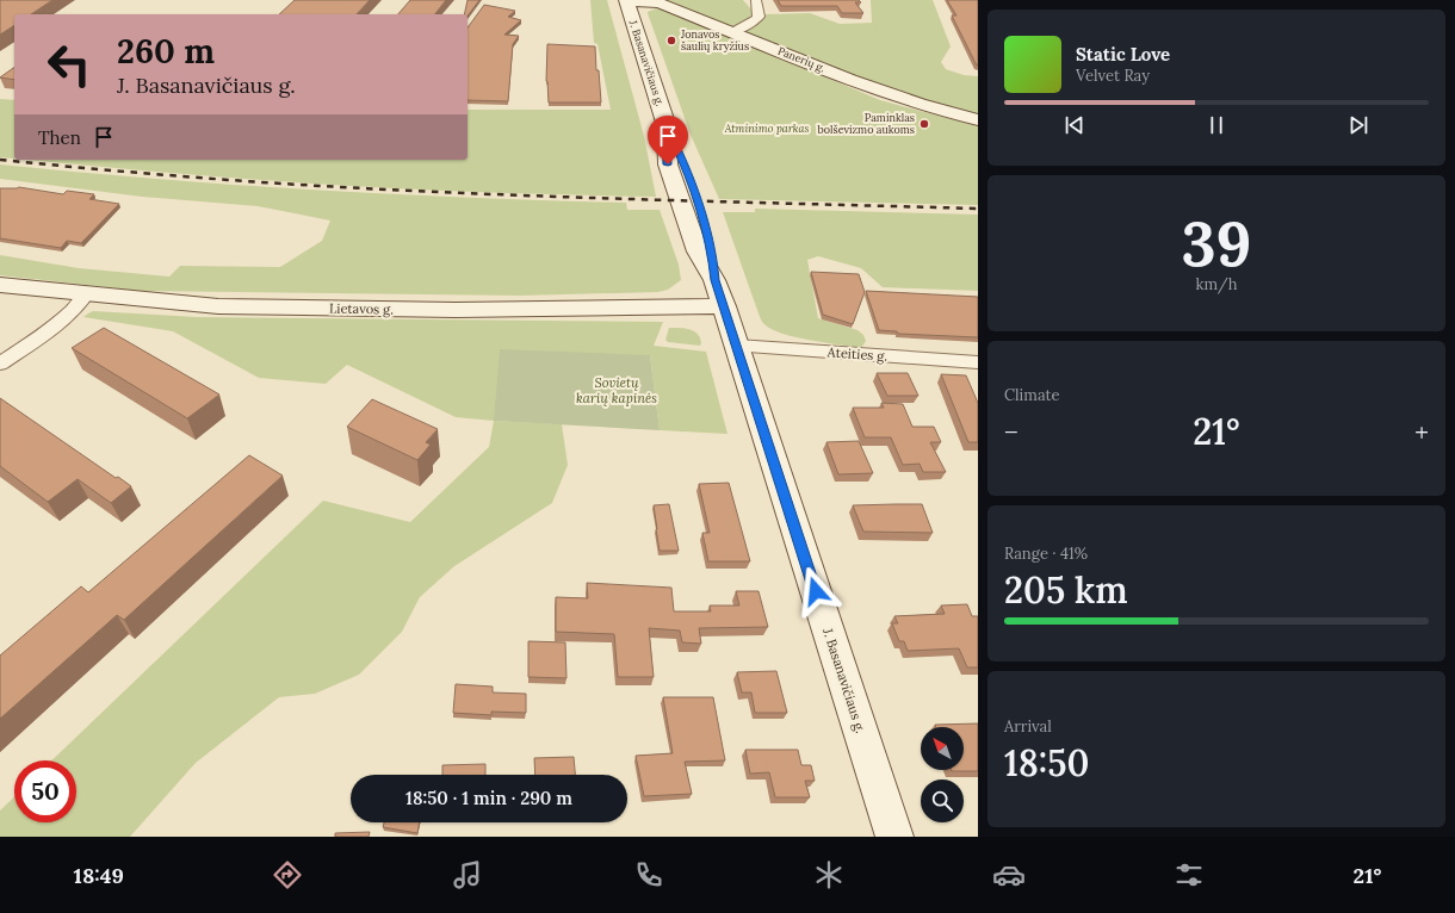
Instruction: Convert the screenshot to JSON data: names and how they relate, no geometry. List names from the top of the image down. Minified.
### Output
{"streets":{"main road":["Panerių g.","J. Basanavičiaus g.","Lietavos g."],"street":["Ateities g."]},"crossings":[["Panerių g.","J. Basanavičiaus g."],["J. Basanavičiaus g.","Lietavos g."],["J. Basanavičiaus g.","Ateities g."]],"parks":["Atminimo parkas","Sovietų karių kapinės"],"places":["Jonavos šaulių kryžius","Paminklas bolševizmo aukoms"],"north":"top left","page":{"turn":["260 m","J. Basanavičiaus g."],"song":["Static Love","Velvet Ray"],"then":"Then","tile":[["39","km/h"],"Climate",["Range · 41%","205 km"],["Arrival","18:50"]],"heat":["−","21°","+"],"limit":"50","trip":"18:50 · 1 min · 290 m","tabs":["18:49","21°"]}}
